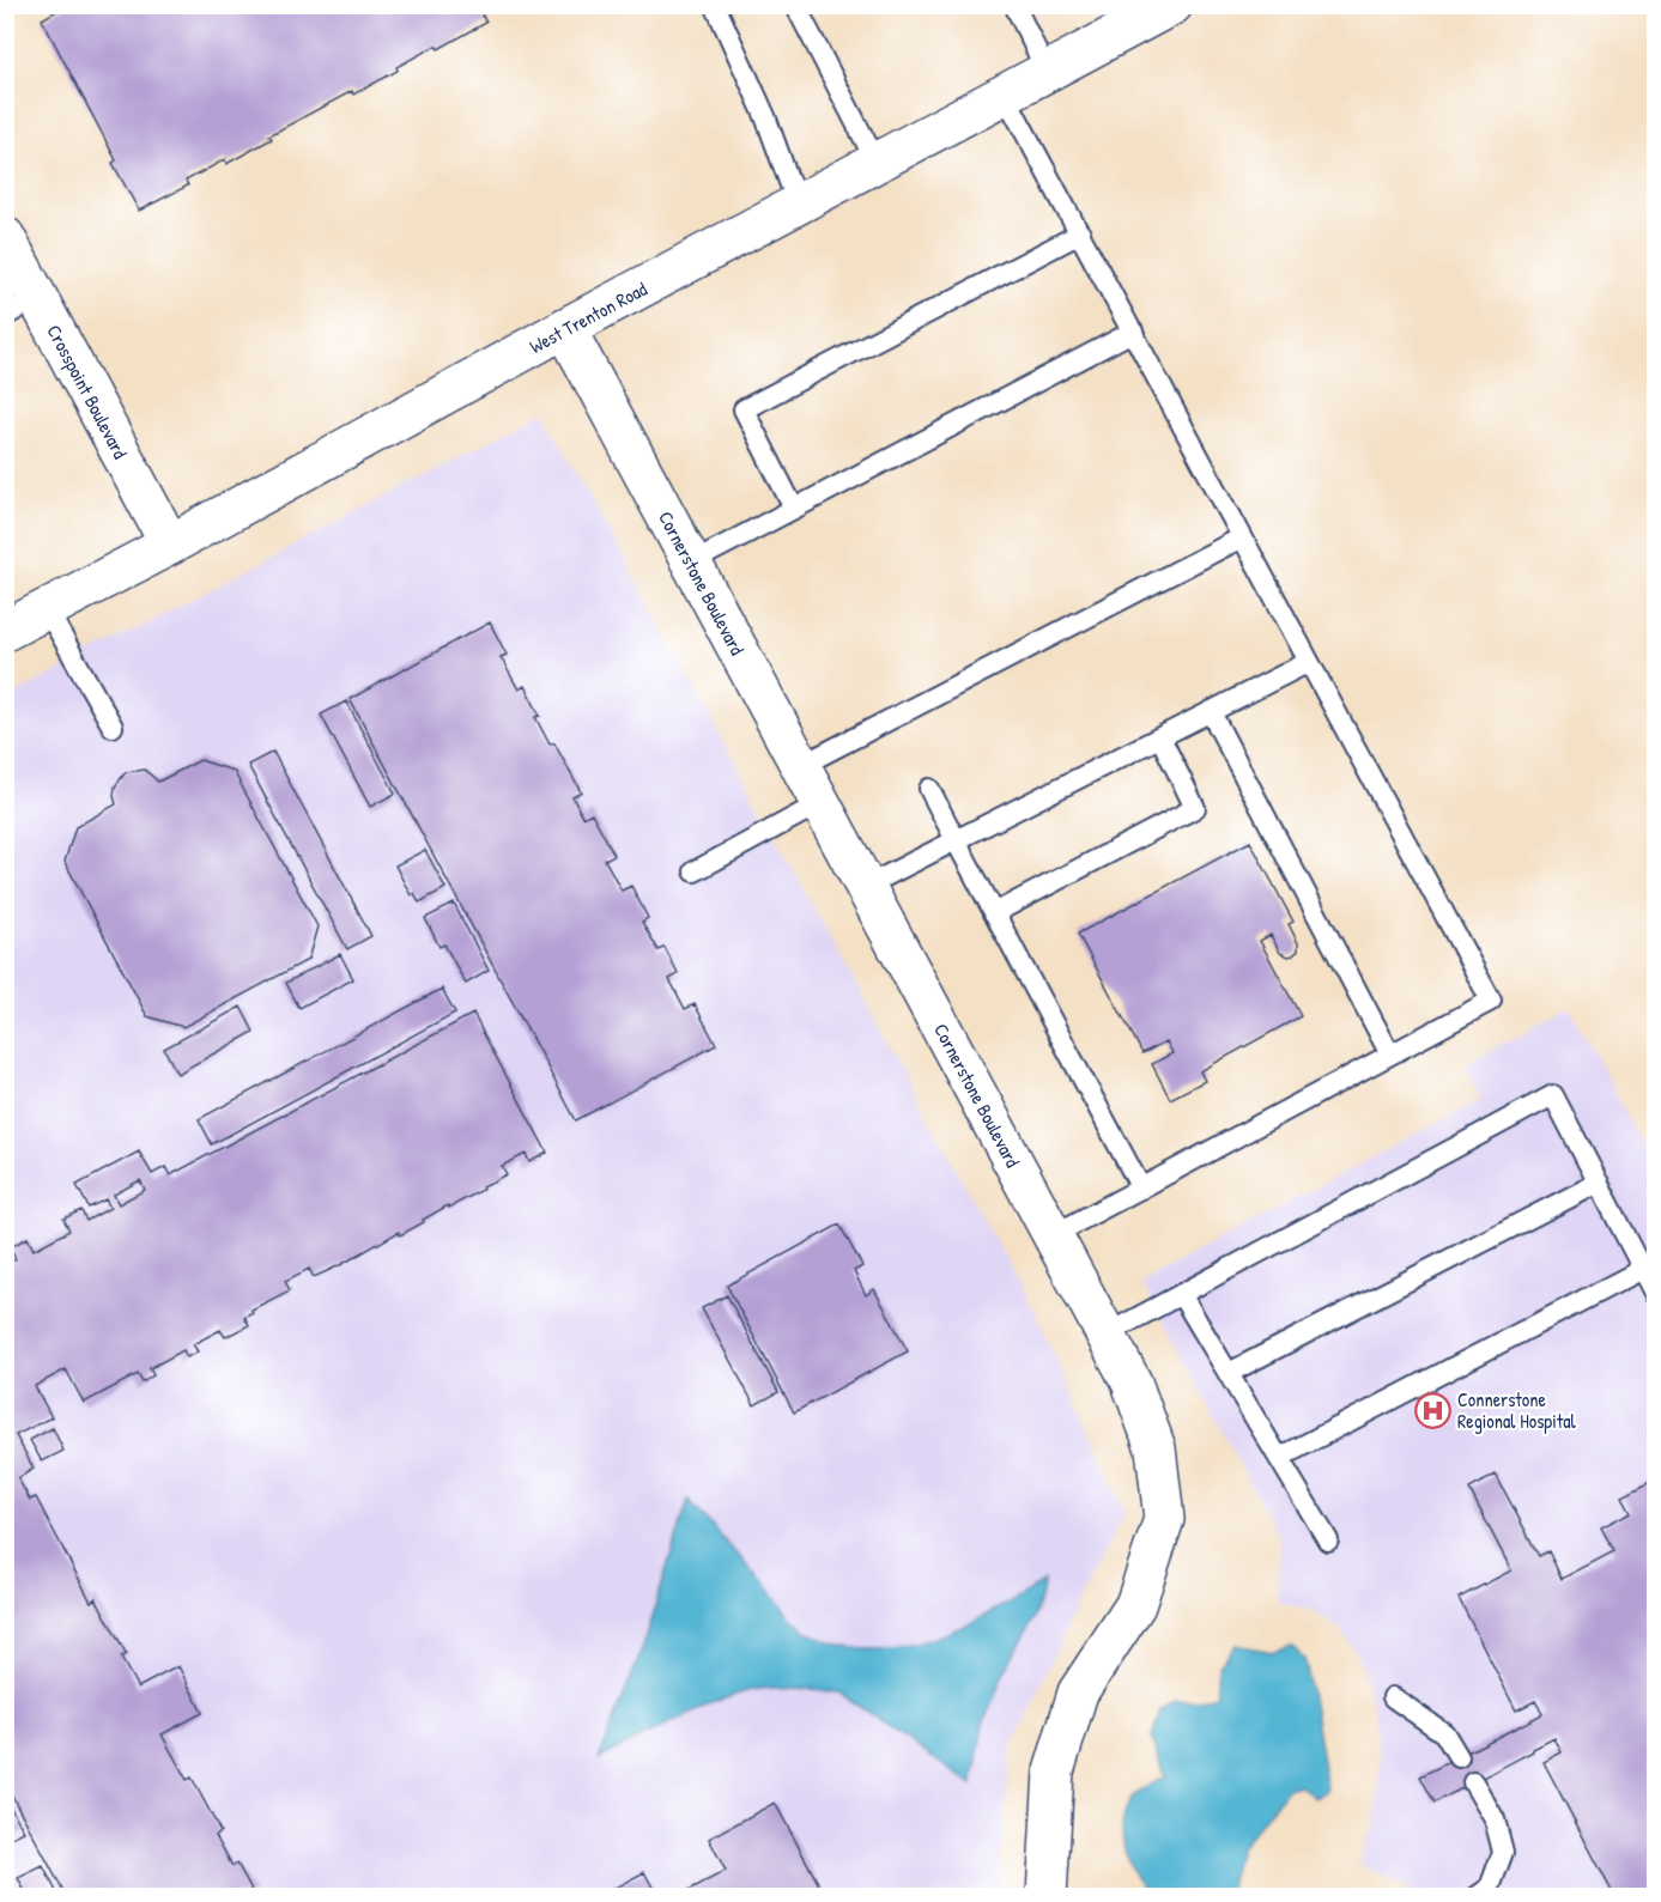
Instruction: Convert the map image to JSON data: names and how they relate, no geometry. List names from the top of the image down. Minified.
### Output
{"streets":{"street":["West Trenton Road","Crosspoint Boulevard","Cornerstone Boulevard"]},"crossings":[["West Trenton Road","Crosspoint Boulevard"],["West Trenton Road","Cornerstone Boulevard"]],"places":{"hospital":["Connerstone Regional Hospital"]}}
